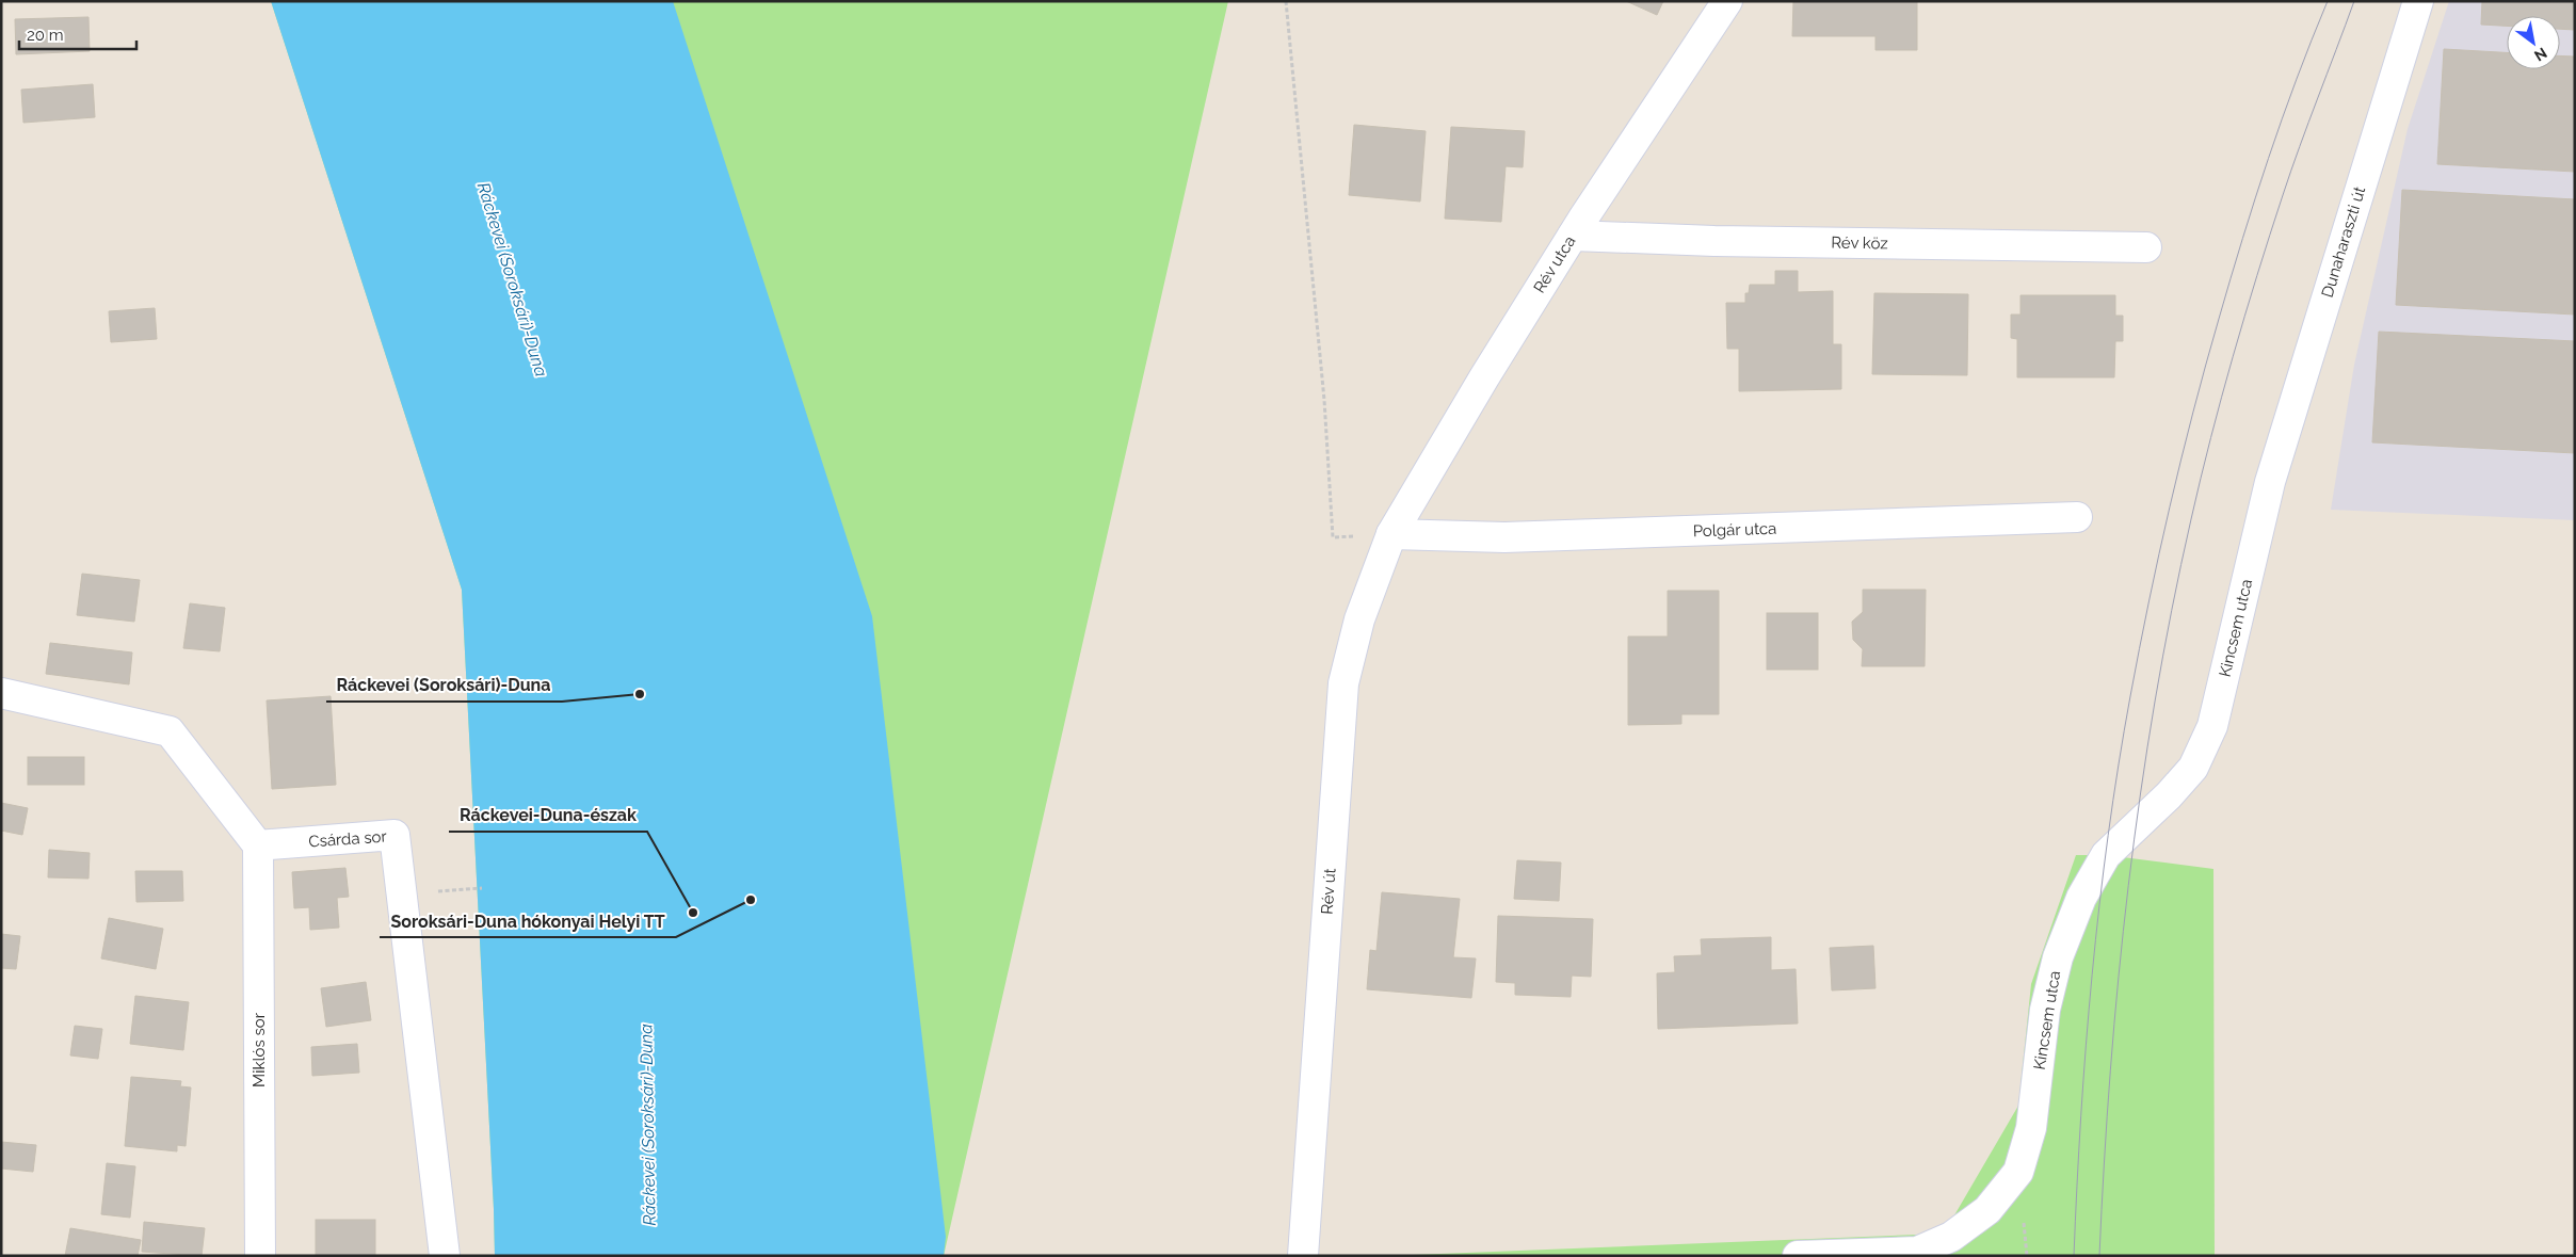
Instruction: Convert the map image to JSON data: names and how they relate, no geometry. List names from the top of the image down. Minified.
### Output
{"streets":{"street":["Dunaharaszti út","Rév köz","Rév utca","Polgár utca","Kincsem utca","Csárda sor","Rév út","Miklós sor"]},"crossings":[["Dunaharaszti út","Kincsem utca"],["Rév köz","Rév utca"],["Rév utca","Polgár utca"],["Rév utca","Rév út"],["Polgár utca","Rév út"],["Csárda sor","Miklós sor"]],"water":["Ráckevei (Soroksári)-Duna"],"places":["Ráckevei (Soroksári)-Duna","Soroksári-Duna hókonyai Helyi TT","Ráckevei-Duna-észak"],"scale_bar":"20 m","north":"bottom right"}
